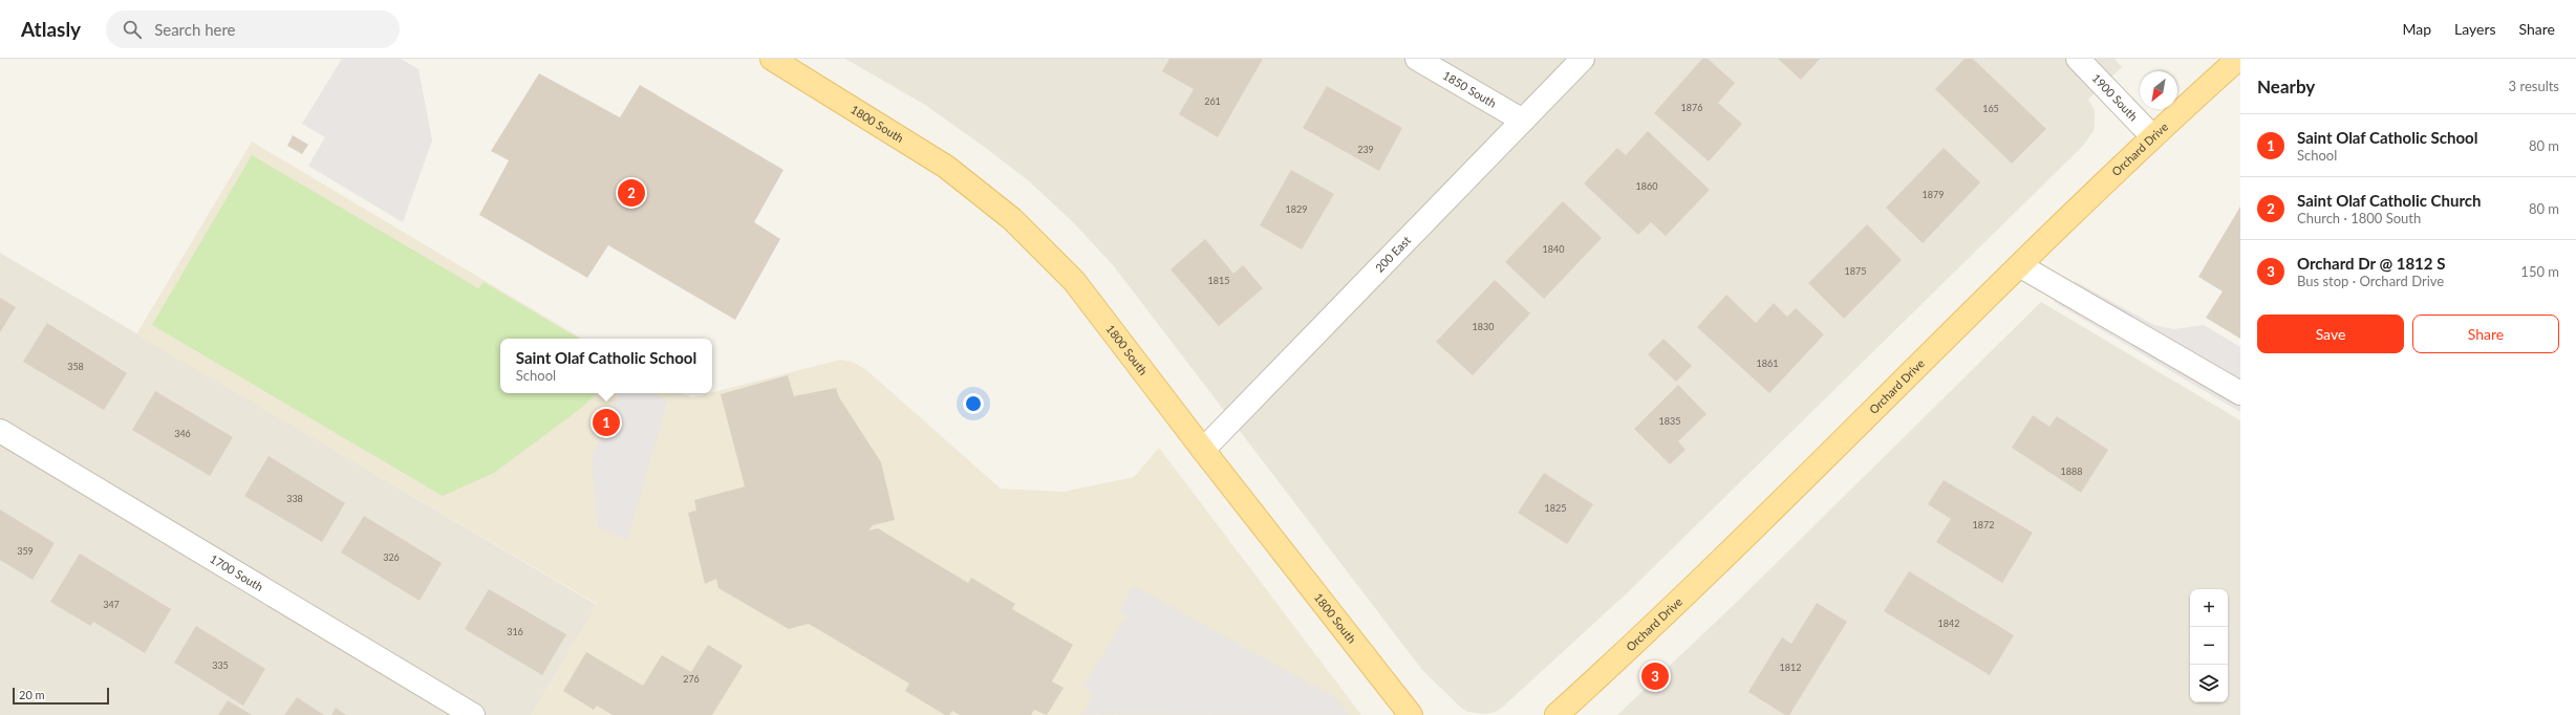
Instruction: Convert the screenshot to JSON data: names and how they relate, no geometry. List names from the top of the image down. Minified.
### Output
{"streets":{"main road":["1800 South","Orchard Drive"],"street":["1850 South","1900 South","200 East","1700 South"]},"crossings":[["1850 South","200 East"],["1900 South","Orchard Drive"],["1800 South","200 East"]],"house_numbers":["261","1876","165","239","1860","1879","1829","1840","1875","1815","1830","1861","358","1835","346","1888","338","1825","1872","359","326","347","1842","316","335","1812","276"],"scale_bar":"20 m","north":"bottom left","page":{"header":"Atlasly","search":"Search here","nav":["Map","Layers","Share"],"heading":["Nearby","3 results"],"list":[{"mark":"1","name":"Saint Olaf Catholic School","note":"School","value":"80 m"},{"mark":"2","name":"Saint Olaf Catholic Church","note":"Church · 1800 South","value":"80 m"},{"mark":"3","name":"Orchard Dr @ 1812 S","note":"Bus stop · Orchard Drive","value":"150 m"}],"pins":["2","1","3"],"buttons":["Save","Share"],"popup":["Saint Olaf Catholic School","School"],"map_buttons":["+","−"],"scale":"20 m"}}
